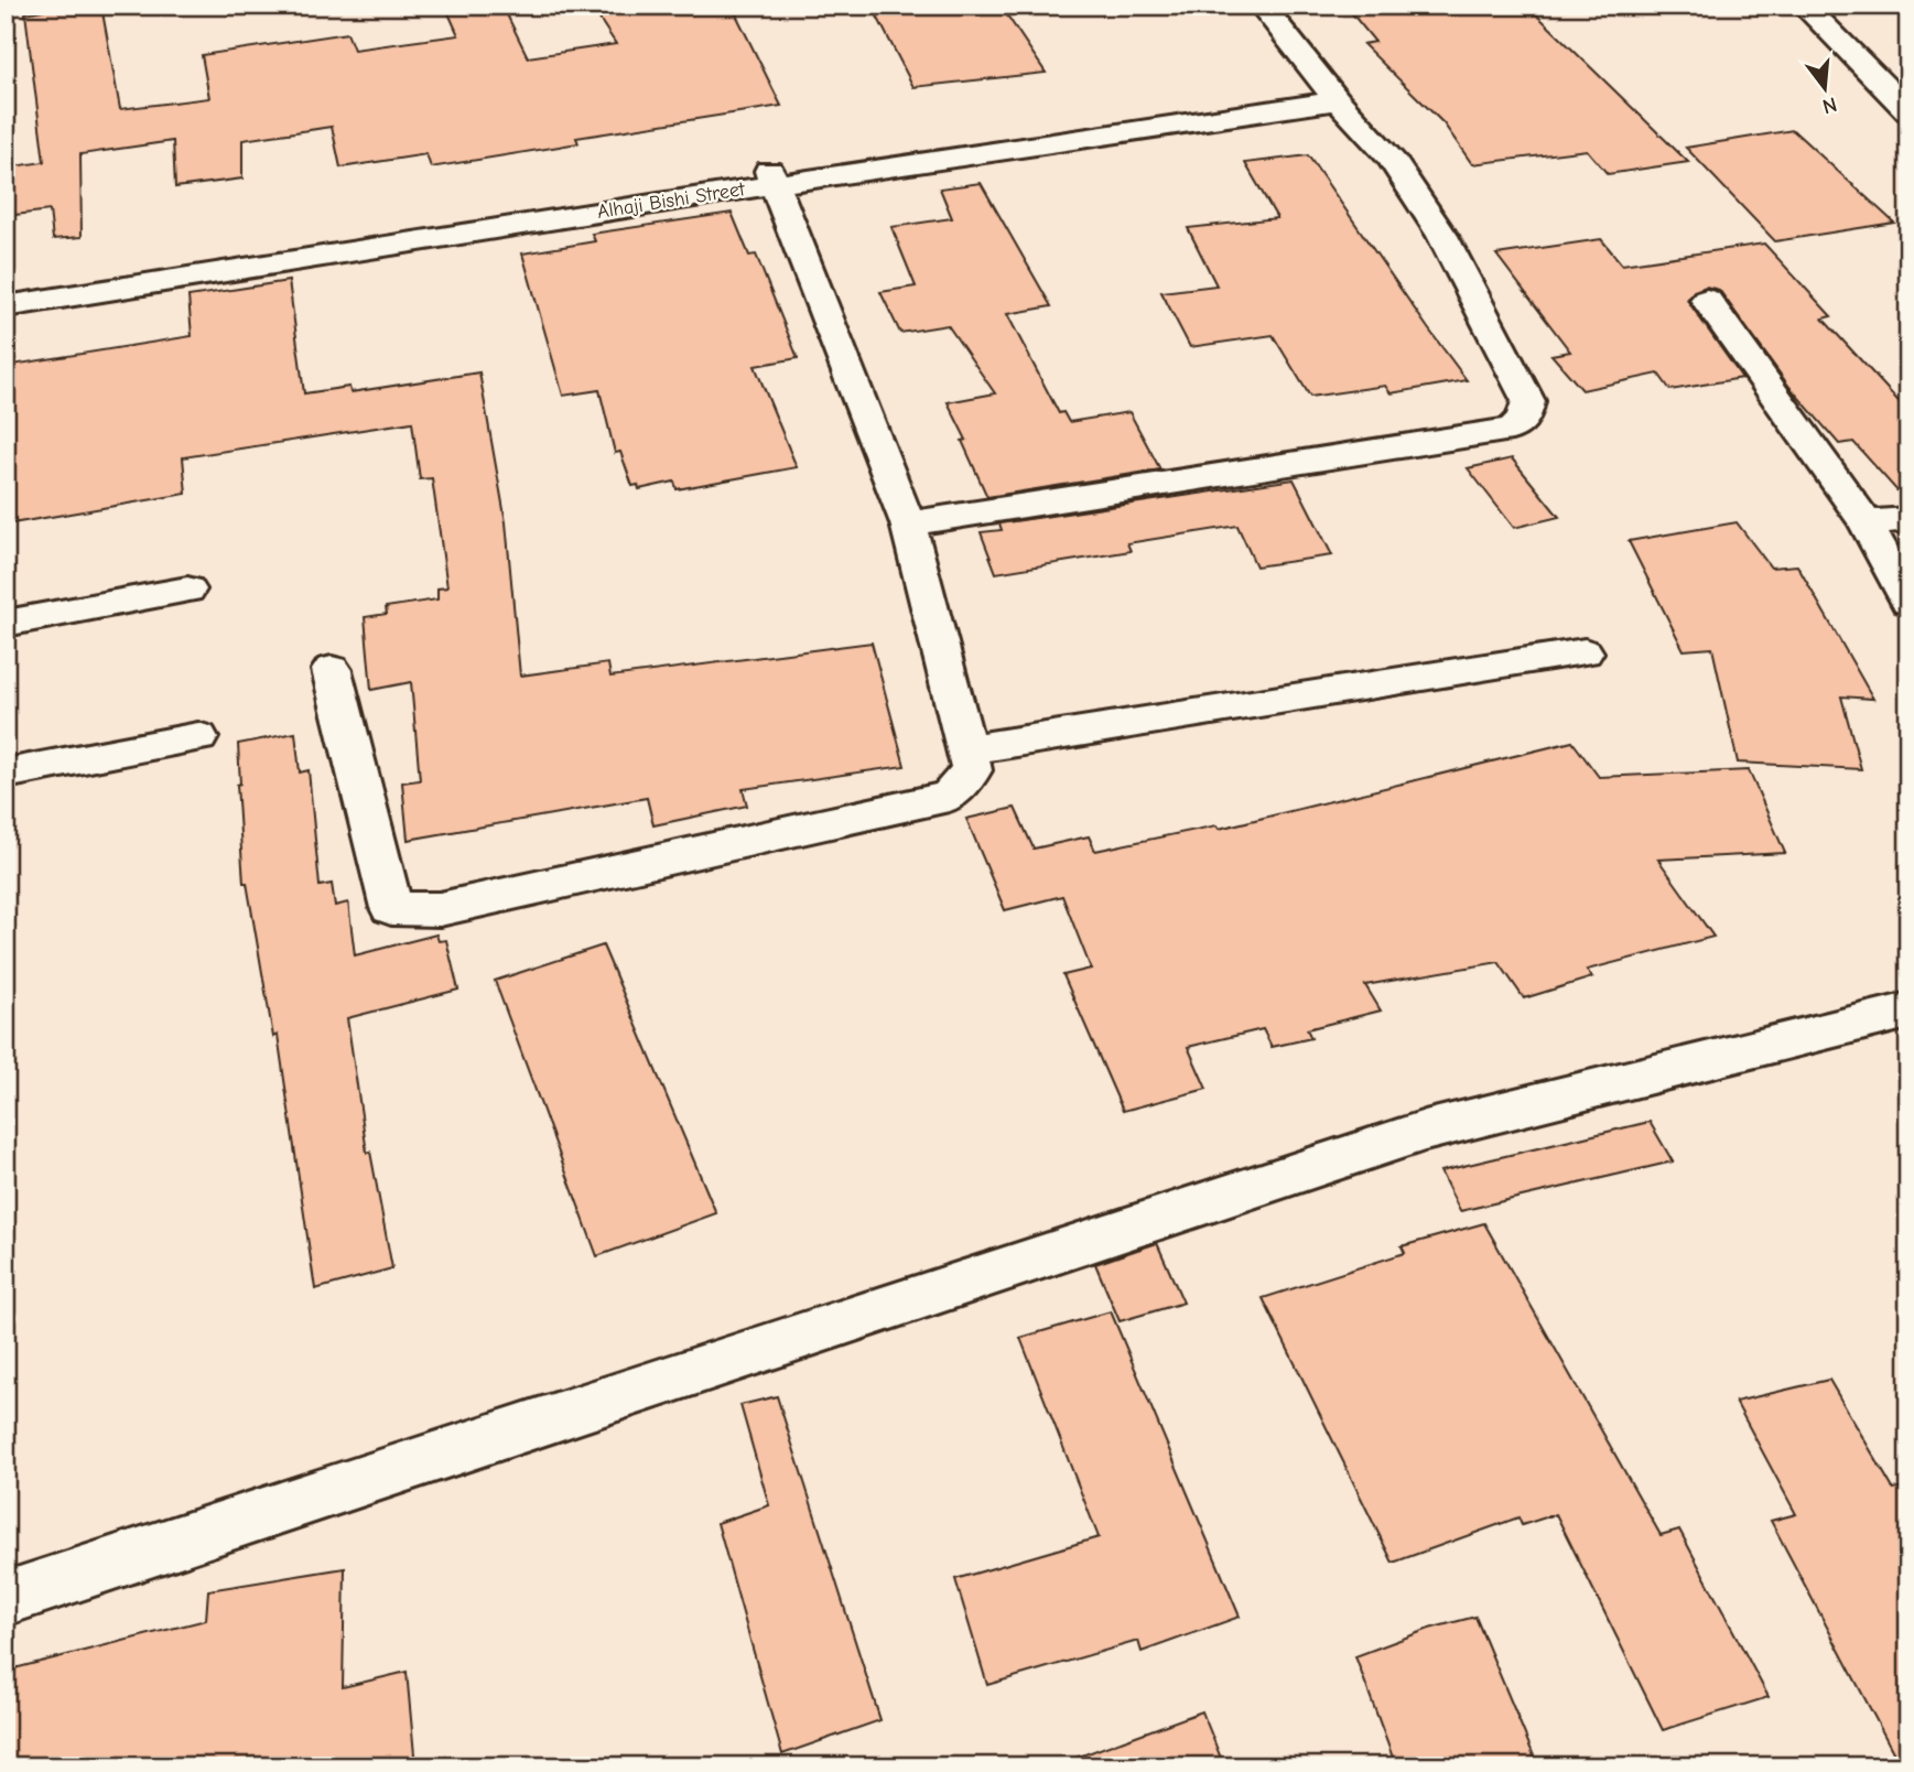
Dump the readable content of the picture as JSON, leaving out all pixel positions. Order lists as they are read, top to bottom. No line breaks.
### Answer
{"streets":{"street":["Alhaji Bishi Street"]},"north":"bottom"}
